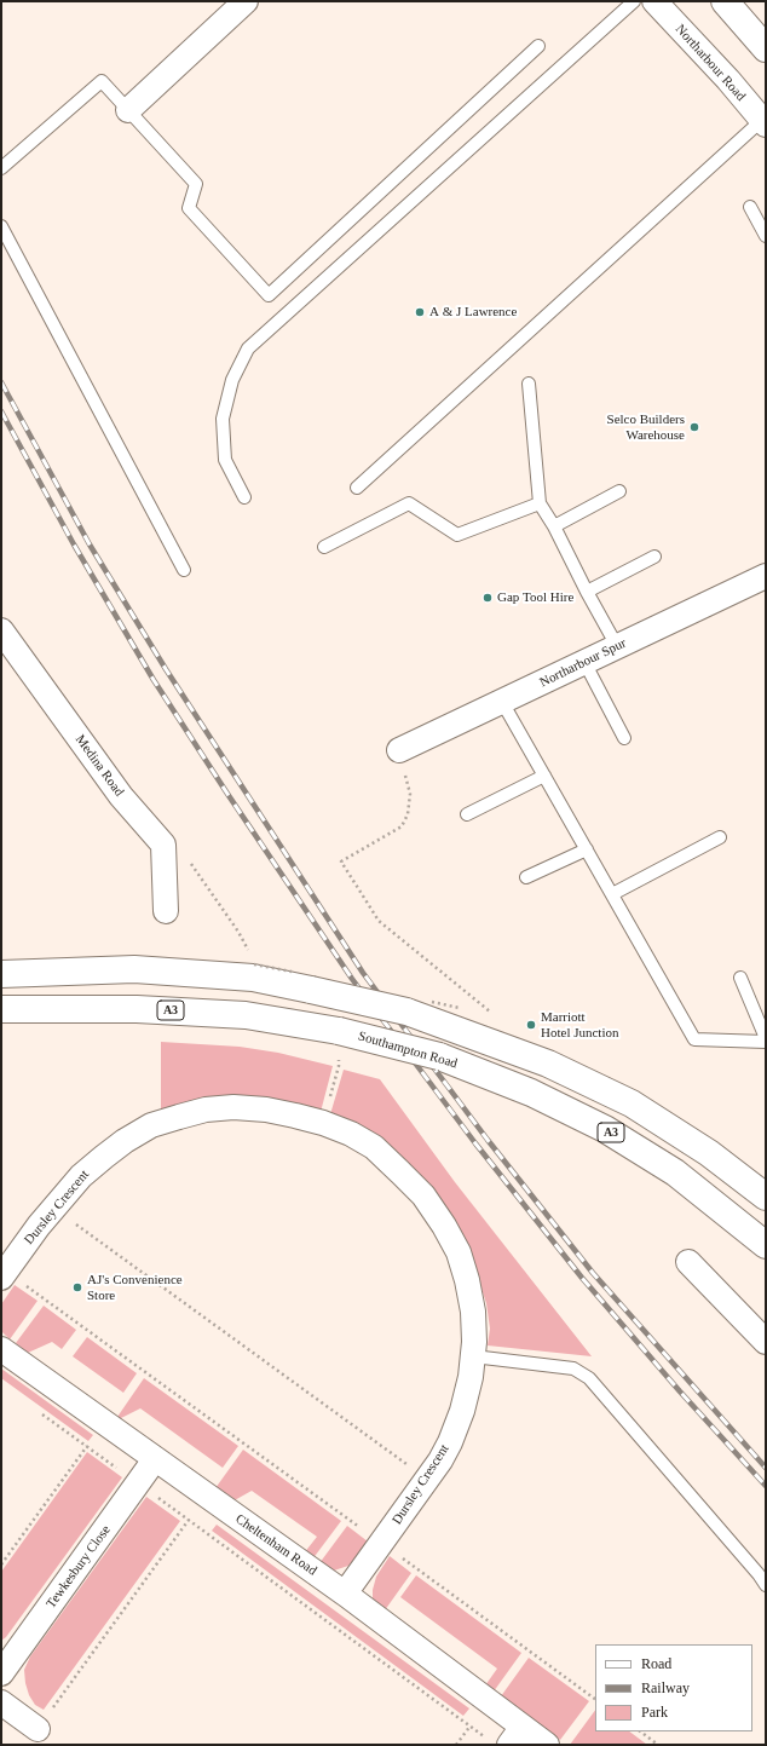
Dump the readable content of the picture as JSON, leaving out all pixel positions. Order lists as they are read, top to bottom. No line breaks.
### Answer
{"streets":{"main road":["A3","Southampton Road"],"street":["Northarbour Road","Northarbour Spur","Medina Road","Dursley Crescent","Cheltenham Road","Tewkesbury Close"]},"crossings":[["Dursley Crescent","Cheltenham Road"],["Cheltenham Road","Tewkesbury Close"]],"places":["A & J Lawrence","Selco Builders Warehouse","Gap Tool Hire","Marriott Hotel Junction","AJ's Convenience Store"],"legend":["Road","Railway","Park"]}
